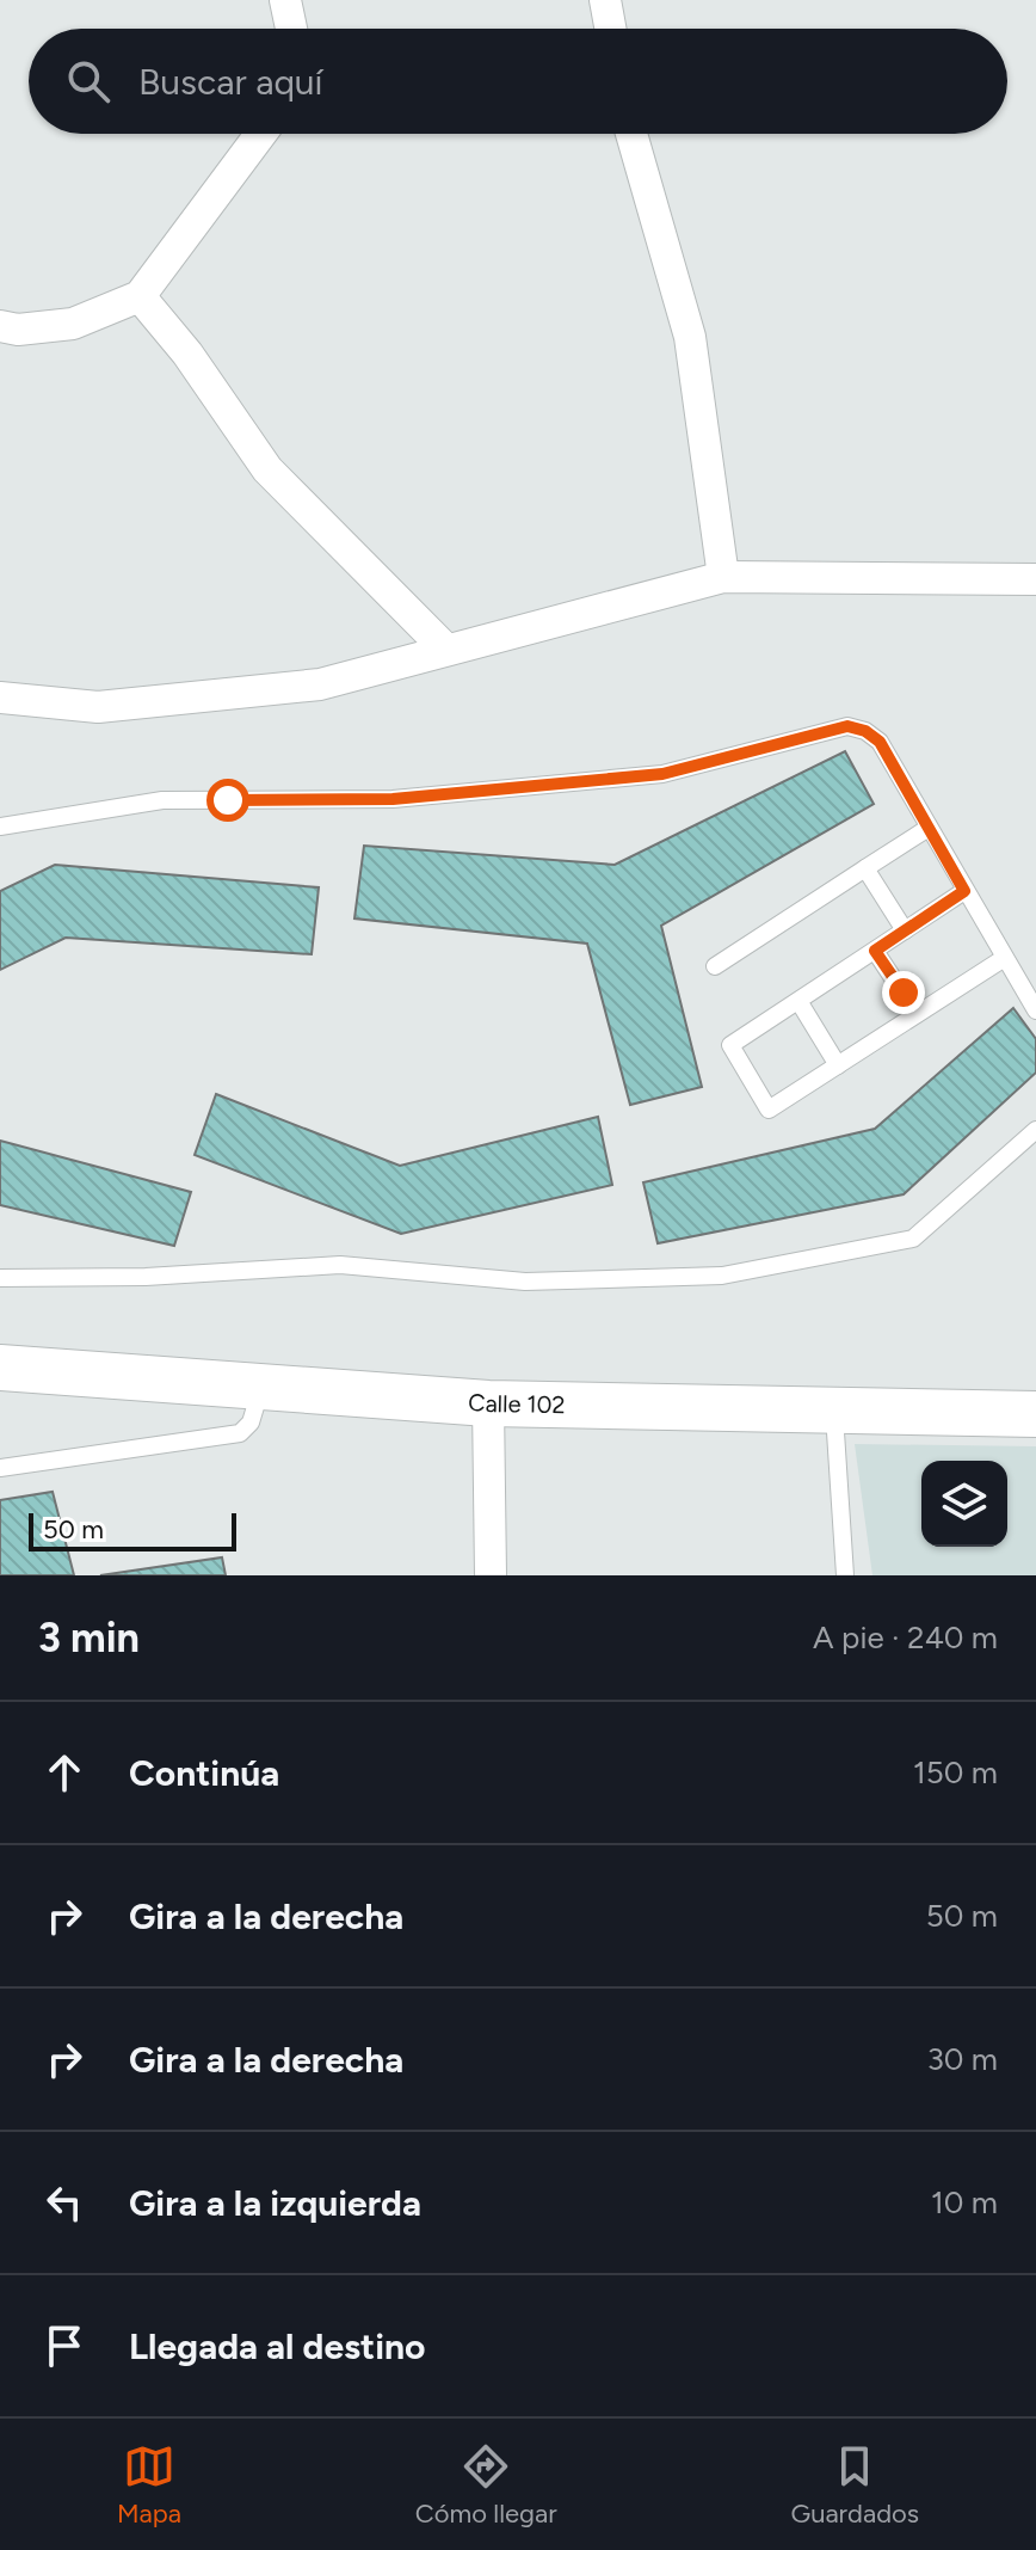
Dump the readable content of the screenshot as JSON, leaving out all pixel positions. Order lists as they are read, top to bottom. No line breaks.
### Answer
{"streets":{"main road":["Calle 102"]},"scale_bar":"50 m","page":{"search":"Buscar aquí","scale":"50 m","heading":["3 min","A pie · 240 m"],"list":[["Continúa","150 m"],["Gira a la derecha","50 m"],["Gira a la derecha","30 m"],["Gira a la izquierda","10 m"],"Llegada al destino"],"nav":["Mapa","Cómo llegar","Guardados"]}}
